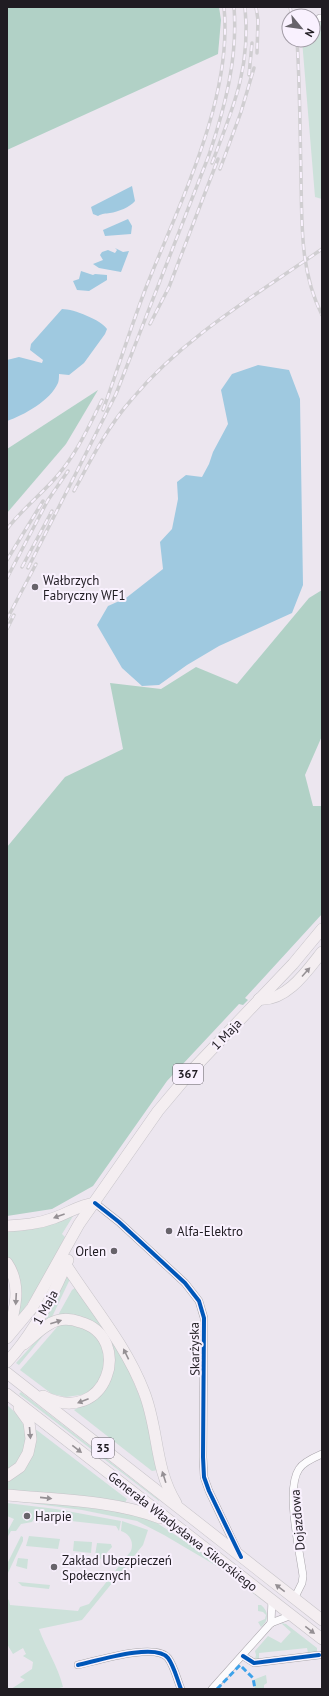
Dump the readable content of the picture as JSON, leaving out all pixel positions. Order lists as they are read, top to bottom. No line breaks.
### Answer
{"streets":{"main road":["1 Maja","367","35","Generała Władysława Sikorskiego"],"street":["Skarżyska","Dojazdowa"]},"crossings":[["1 Maja","Skarżyska"],["Skarżyska","Generała Władysława Sikorskiego"],["Dojazdowa","Generała Władysława Sikorskiego"]],"places":["Wałbrzych Fabryczny WF1","Alfa-Elektro","Orlen","Harpie","Zakład Ubezpieczeń Społecznych"],"north":"bottom right"}
